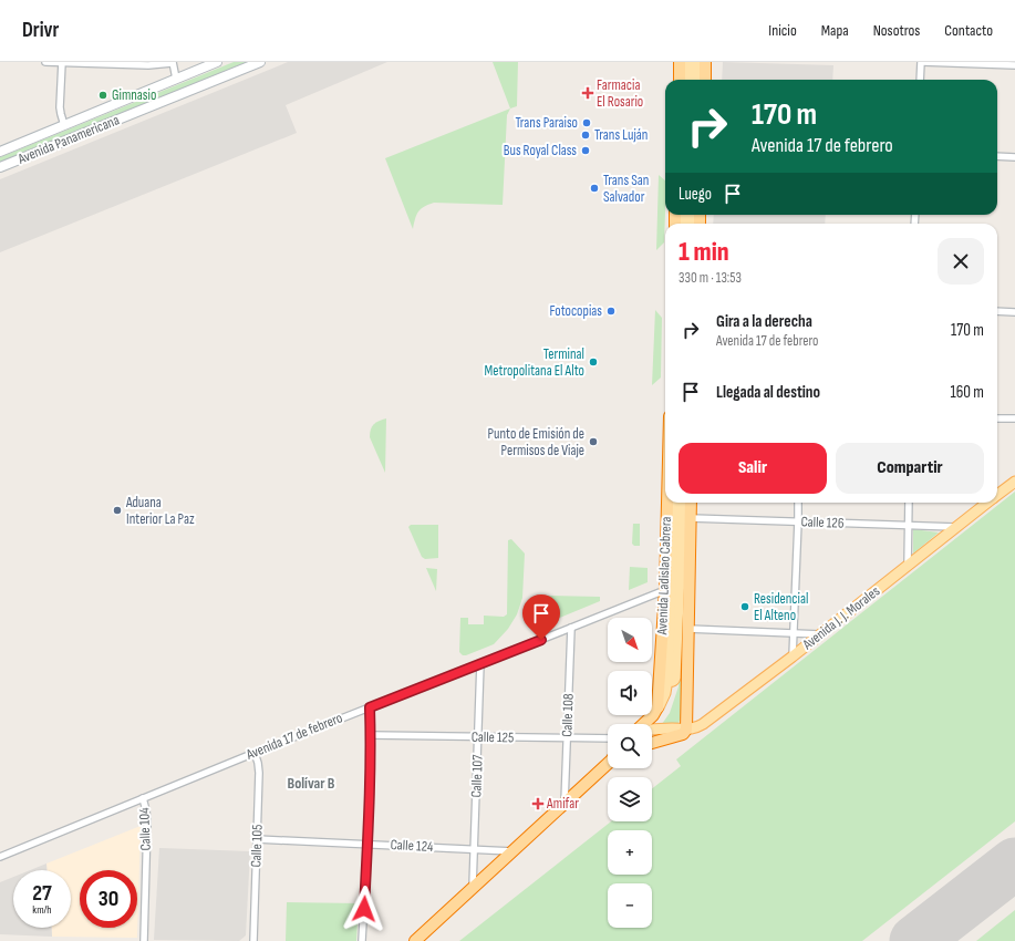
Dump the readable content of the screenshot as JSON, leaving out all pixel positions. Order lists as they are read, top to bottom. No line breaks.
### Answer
{"streets":{"highway":["Avenida Ladislao Cabrera"],"main road":["Avenida Panamericana","Avenida J. J. Morales"],"street":["Calle 126","Calle 108","Avenida 17 de febrero","Calle 125","Calle 107","Calle 104","Calle 105","Calle 124"]},"crossings":[["Calle 126","Avenida Ladislao Cabrera"],["Calle 126","Avenida J. J. Morales"],["Avenida Ladislao Cabrera","Avenida J. J. Morales"],["Avenida Ladislao Cabrera","Avenida 17 de febrero"],["Calle 108","Avenida 17 de febrero"],["Calle 108","Calle 125"],["Avenida 17 de febrero","Calle 107"],["Avenida 17 de febrero","Calle 104"],["Avenida 17 de febrero","Calle 105"],["Calle 125","Calle 107"],["Calle 107","Calle 124"],["Calle 105","Calle 124"]],"districts":["Bolívar B"],"places":{"health":["Farmacia El Rosario","Amifar"],"other":["Gimnasio","Trans Paraiso","Trans Luján","Bus Royal Class","Trans San Salvador","Fotocopias","Terminal Metropolitana El Alto","Punto de Emisión de Permisos de Viaje","Aduana Interior La Paz","Residencial El Alteno"]},"north":"bottom right","page":{"header":"Drivr","nav":["Inicio","Mapa","Nosotros","Contacto"],"turn":["170 m","Avenida 17 de febrero"],"then":"Luego","heading":["1 min","330 m · 13:53"],"list":[{"name":"Gira a la derecha","note":"Avenida 17 de febrero","value":"170 m"},{"name":"Llegada al destino","value":"160 m"}],"buttons":["Salir","Compartir"],"map_buttons":["+","−"],"speed":"27 km/h","limit":"30"}}
